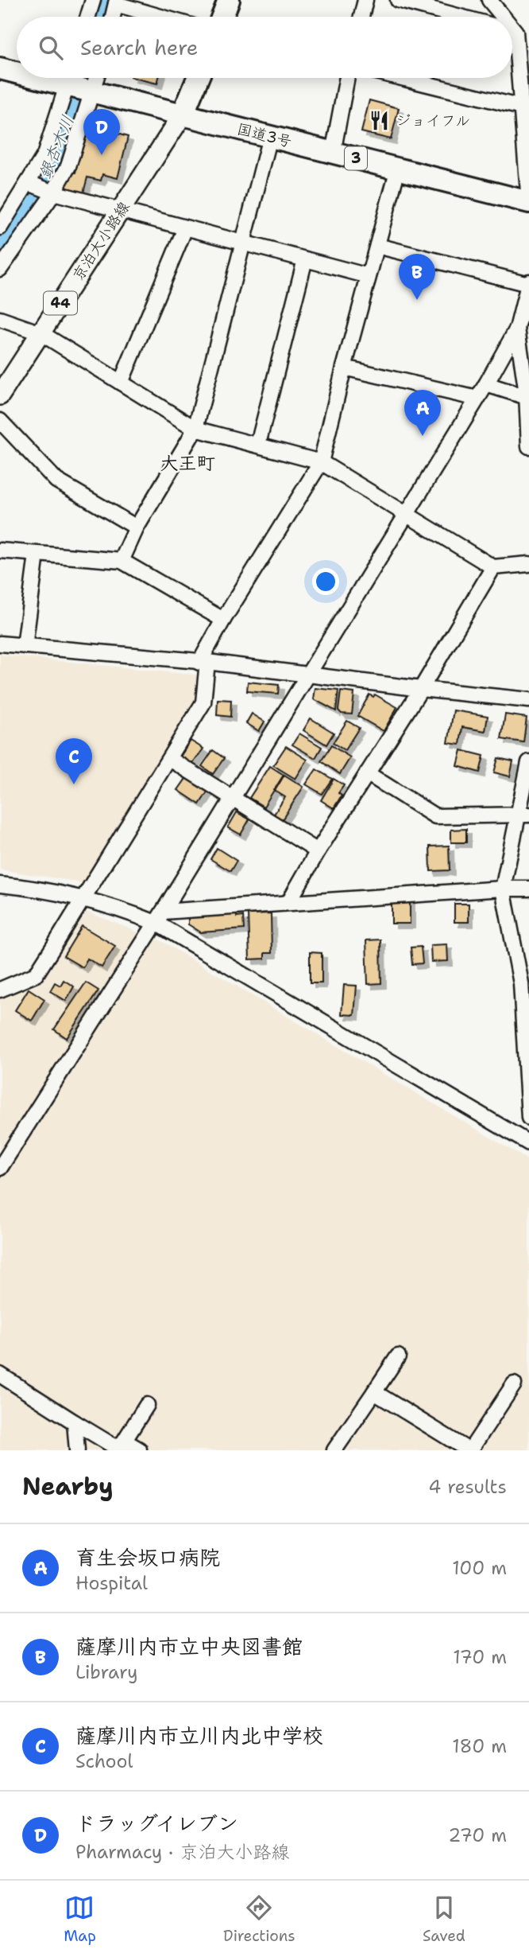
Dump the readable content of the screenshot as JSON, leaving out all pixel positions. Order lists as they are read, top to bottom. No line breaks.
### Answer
{"streets":{"highway":["国道3号","3"],"main road":["京泊大小路線","44"]},"crossings":[["国道3号","京泊大小路線"]],"districts":["大王町"],"water":["銀杏木川"],"places":{"restaurant":["ジョイフル"]},"page":{"search":"Search here","pins":["D","B","A","C"],"heading":["Nearby","4 results"],"list":[{"mark":"A","name":"育生会坂口病院","note":"Hospital","value":"100 m"},{"mark":"B","name":"薩摩川内市立中央図書館","note":"Library","value":"170 m"},{"mark":"C","name":"薩摩川内市立川内北中学校","note":"School","value":"180 m"},{"mark":"D","name":"ドラッグイレブン","note":"Pharmacy · 京泊大小路線","value":"270 m"}],"nav":["Map","Directions","Saved"]}}
